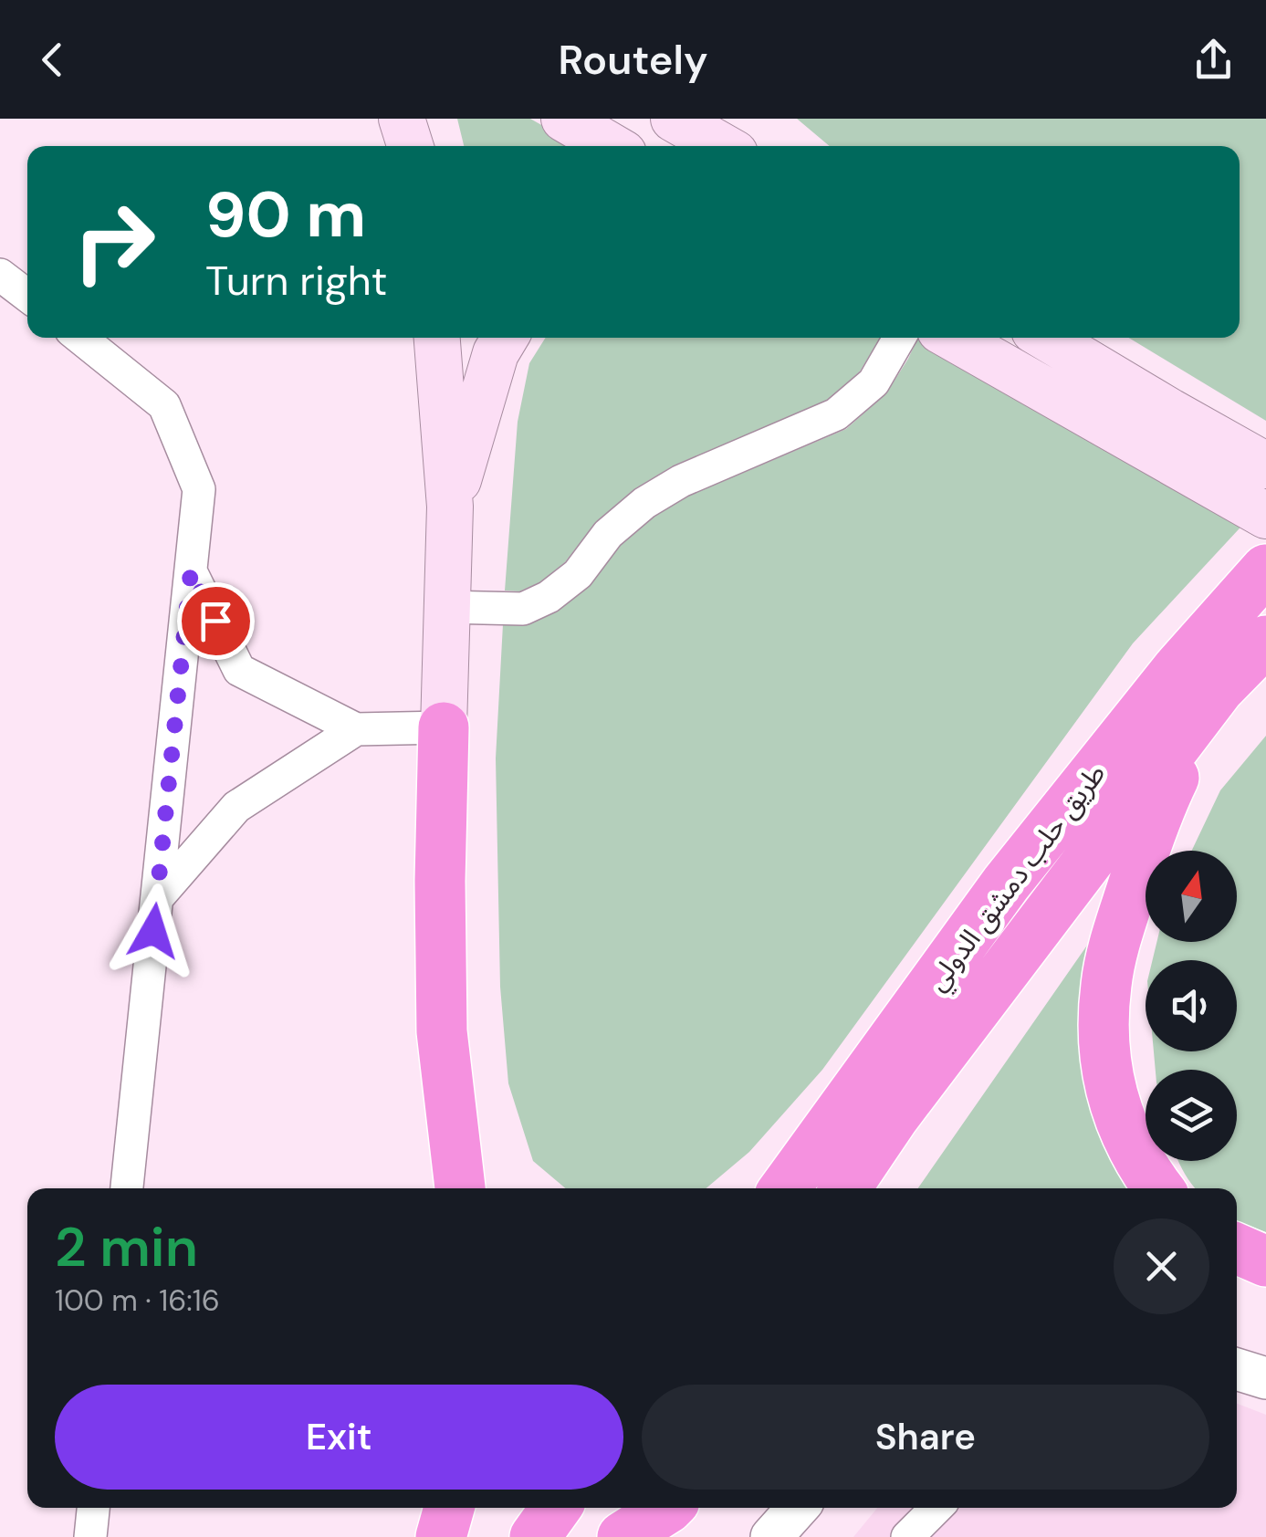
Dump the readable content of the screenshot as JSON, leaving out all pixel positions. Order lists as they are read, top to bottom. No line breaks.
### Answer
{"streets":{"highway":["طريق حلب دمشق الدولي"]},"north":"top","page":{"header":"Routely","turn":["90 m","Turn right"],"heading":["2 min","100 m · 16:16"],"buttons":["Exit","Share"]}}
